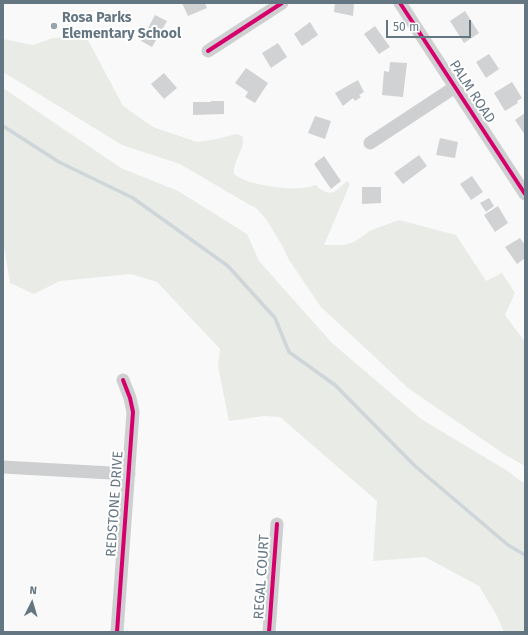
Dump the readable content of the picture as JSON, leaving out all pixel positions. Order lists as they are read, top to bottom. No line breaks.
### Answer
{"streets":{"street":["PALM ROAD","REDSTONE DRIVE","REGAL COURT"]},"places":["Rosa Parks Elementary School"],"scale_bar":"50 m","north":"top"}
